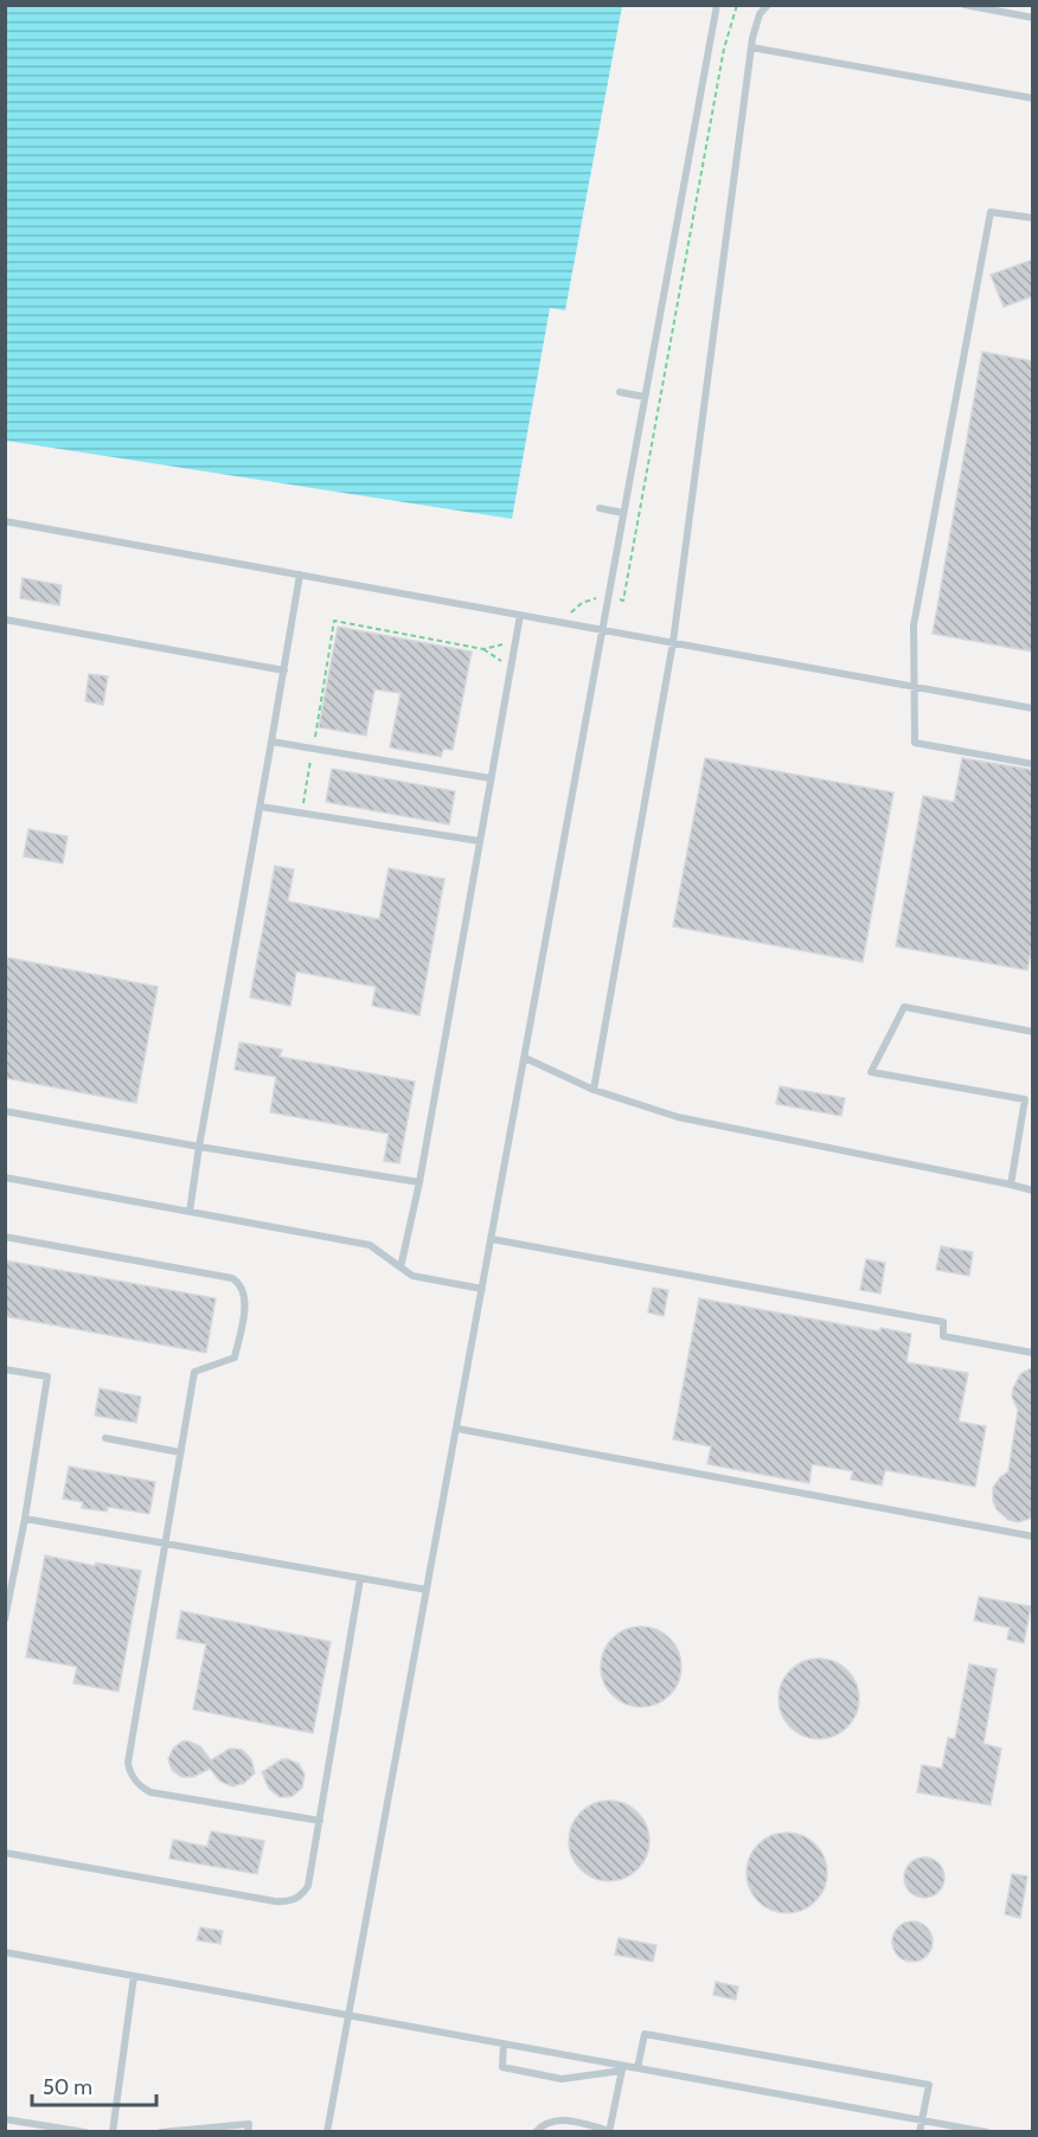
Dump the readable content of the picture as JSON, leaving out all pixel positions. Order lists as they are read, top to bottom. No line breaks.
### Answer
{"scale_bar":"50 m"}
